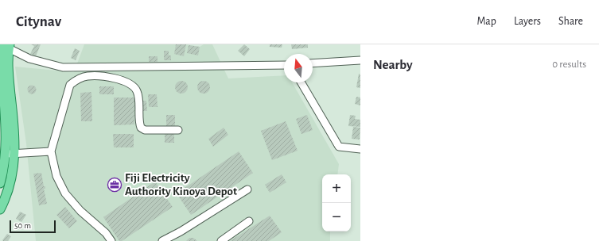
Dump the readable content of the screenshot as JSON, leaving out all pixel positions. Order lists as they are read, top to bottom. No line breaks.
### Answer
{"places":{"office":["Fiji Electricity Authority Kinoya Depot"]},"scale_bar":"50 m","north":"top","page":{"header":"Citynav","nav":["Map","Layers","Share"],"heading":["Nearby","0 results"],"map_buttons":["+","−"],"scale":"50 m"}}
